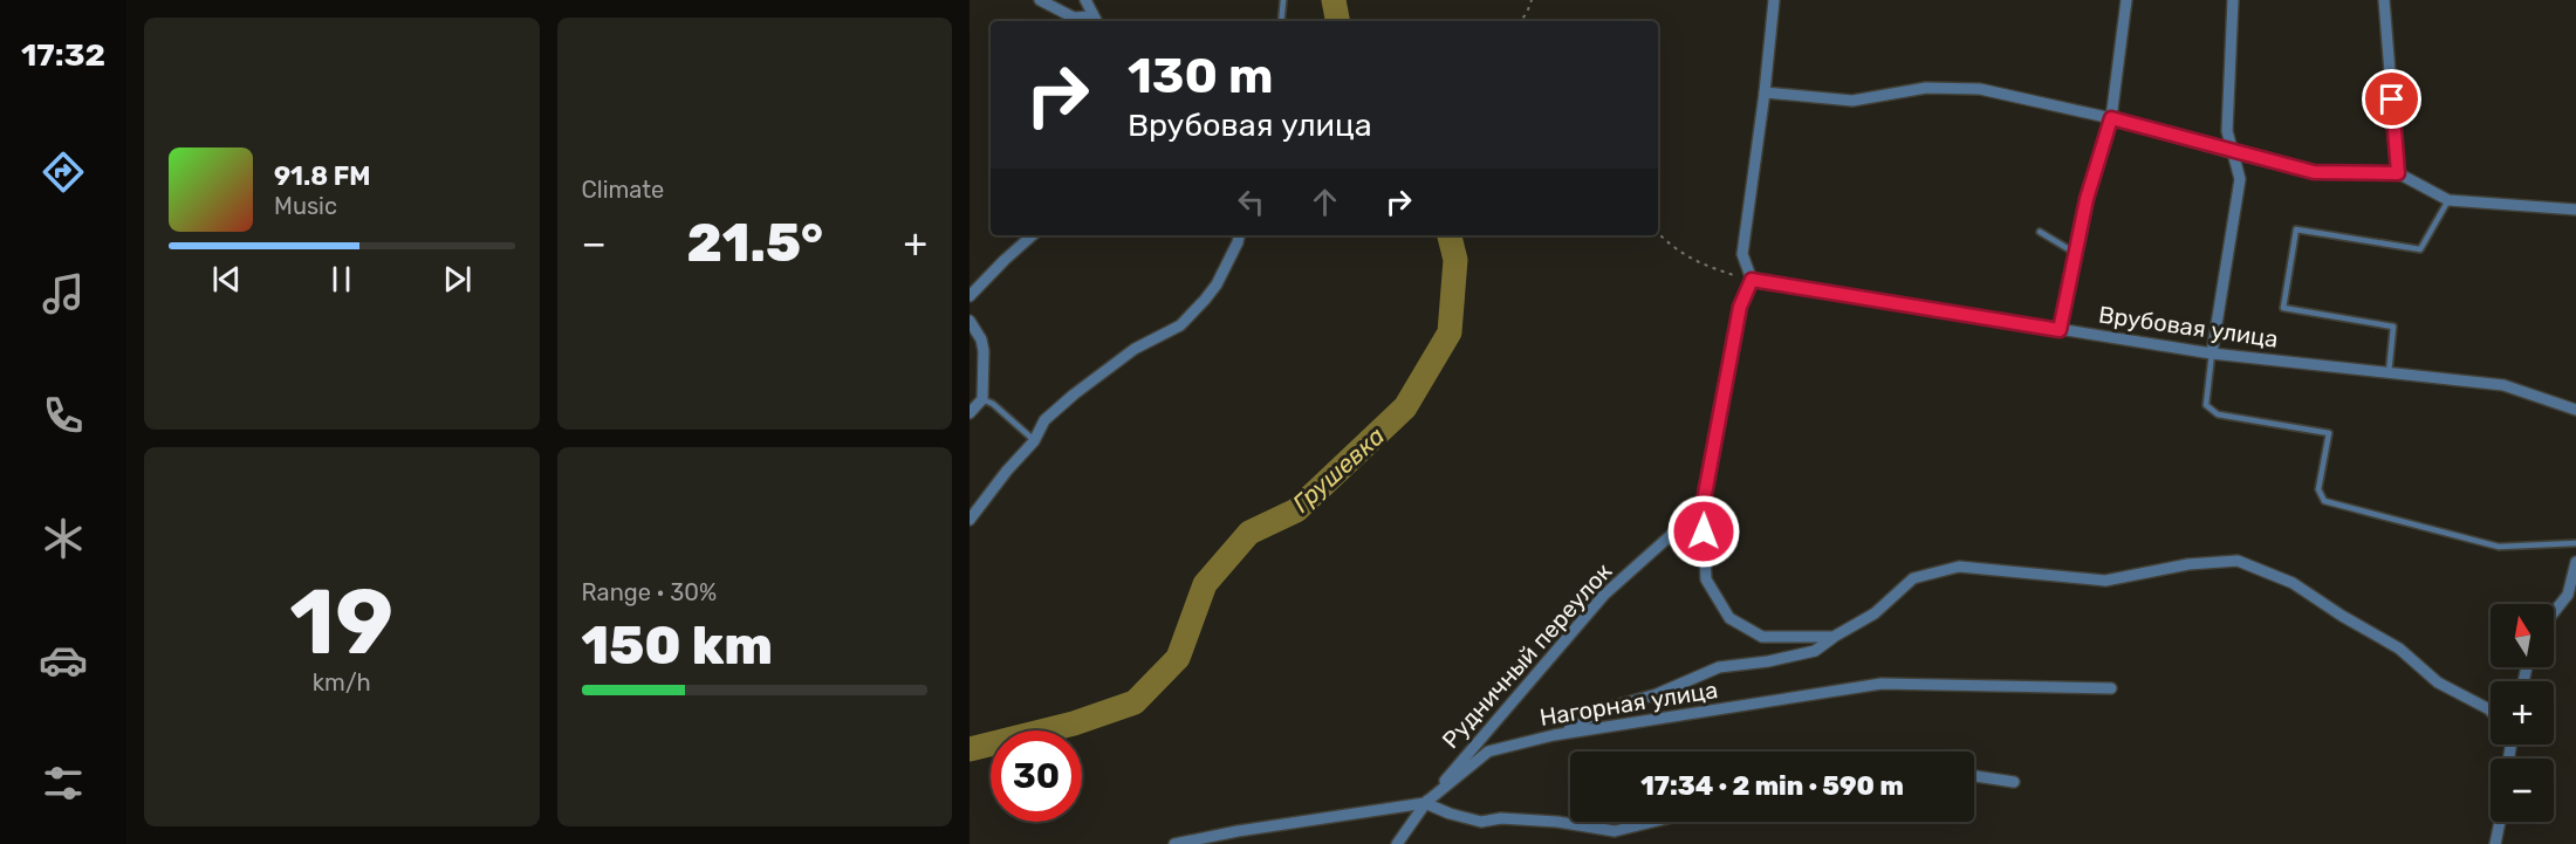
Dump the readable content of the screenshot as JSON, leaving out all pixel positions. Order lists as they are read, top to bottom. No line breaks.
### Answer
{"streets":{"street":["Врубовая улица","Рудничный переулок","Нагорная улица"]},"crossings":[["Рудничный переулок","Нагорная улица"]],"water":["Грушевка"],"north":"top","page":{"tabs":"17:32","tile":["Climate",["19","km/h"],["Range · 30%","150 km"]],"turn":["130 m","Врубовая улица"],"song":["91.8 FM","Music"],"heat":["−","21.5°","+"],"map_buttons":["+","−"],"limit":"30","trip":"17:34 · 2 min · 590 m"}}
